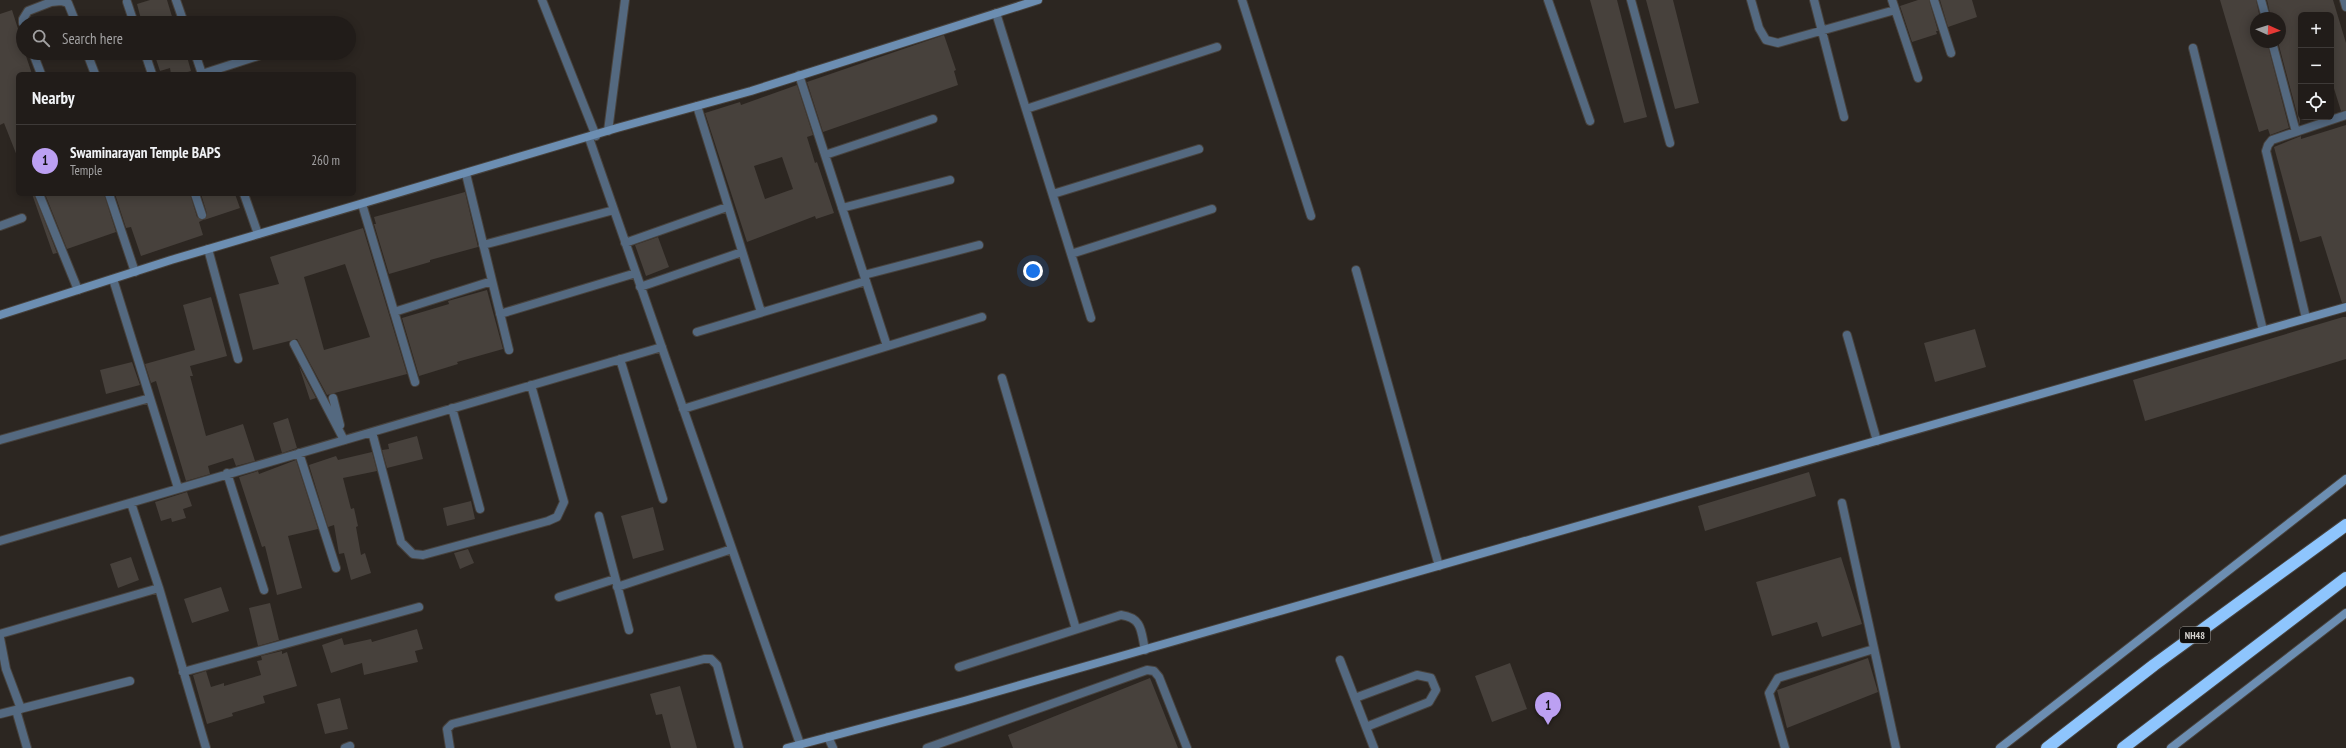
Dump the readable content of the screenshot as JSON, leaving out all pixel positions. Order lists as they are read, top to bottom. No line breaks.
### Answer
{"streets":{"highway":["NH48"]},"north":"right","page":{"map_buttons":["+","−"],"search":"Search here","heading":"Nearby","list":[{"mark":"1","name":"Swaminarayan Temple BAPS","note":"Temple","value":"260 m"}],"pins":"1"}}
